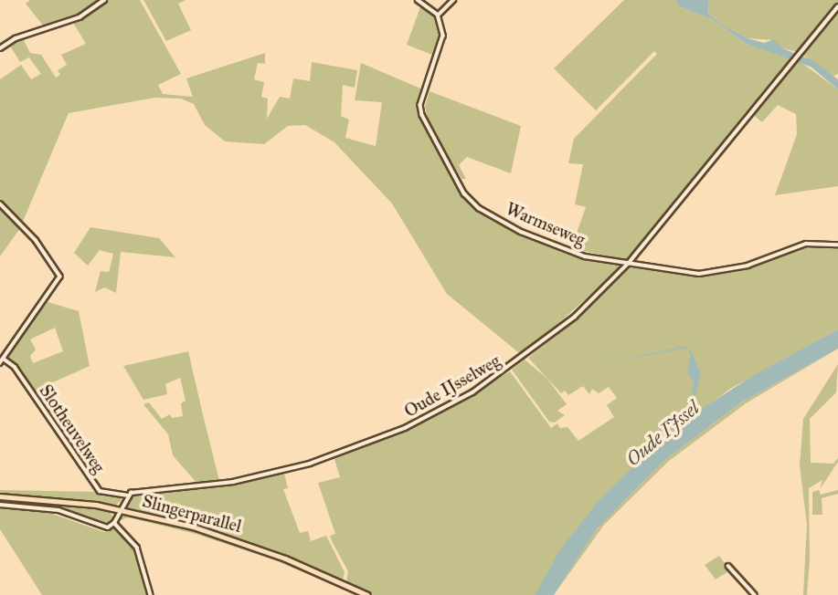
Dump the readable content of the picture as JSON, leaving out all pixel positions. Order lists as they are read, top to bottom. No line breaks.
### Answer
{"streets":{"main road":["Slingerparallel"],"street":["Warmseweg","Oude IJsselweg","Slotheuvelweg"]},"crossings":[["Warmseweg","Oude IJsselweg"],["Oude IJsselweg","Slotheuvelweg"]],"water":["Oude IJssel"]}
